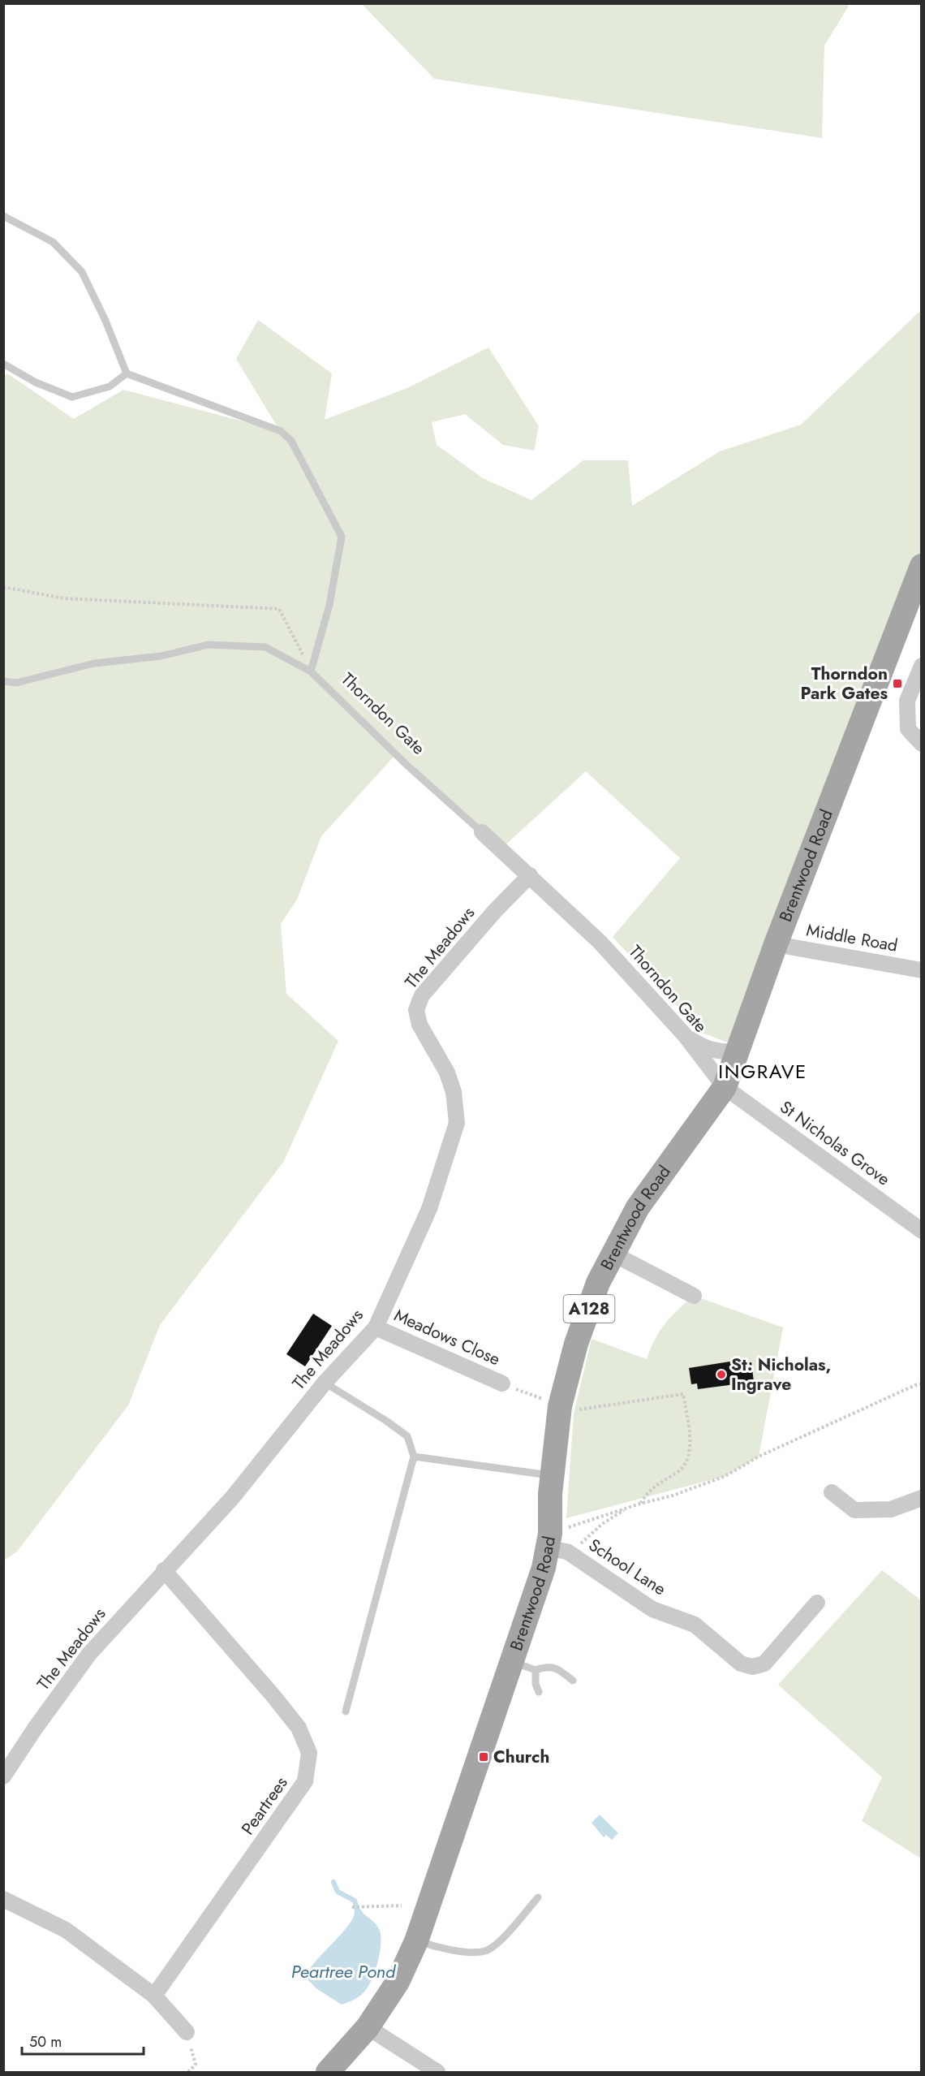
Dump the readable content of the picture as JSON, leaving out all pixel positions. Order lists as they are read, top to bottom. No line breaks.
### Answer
{"streets":{"main road":["Brentwood Road","A128"],"street":["Thorndon Gate","Middle Road","The Meadows","St Nicholas Grove","Meadows Close","School Lane","Peartrees"]},"crossings":[["Thorndon Gate","Brentwood Road"],["Thorndon Gate","The Meadows"],["Thorndon Gate","St Nicholas Grove"],["Brentwood Road","Middle Road"],["Brentwood Road","St Nicholas Grove"],["Brentwood Road","School Lane"],["The Meadows","Meadows Close"],["The Meadows","Peartrees"]],"districts":["INGRAVE"],"water":["Peartree Pond"],"places":{"transit":["Thorndon Park Gates","Church"],"other":["St. Nicholas, Ingrave"]},"scale_bar":"50 m"}
